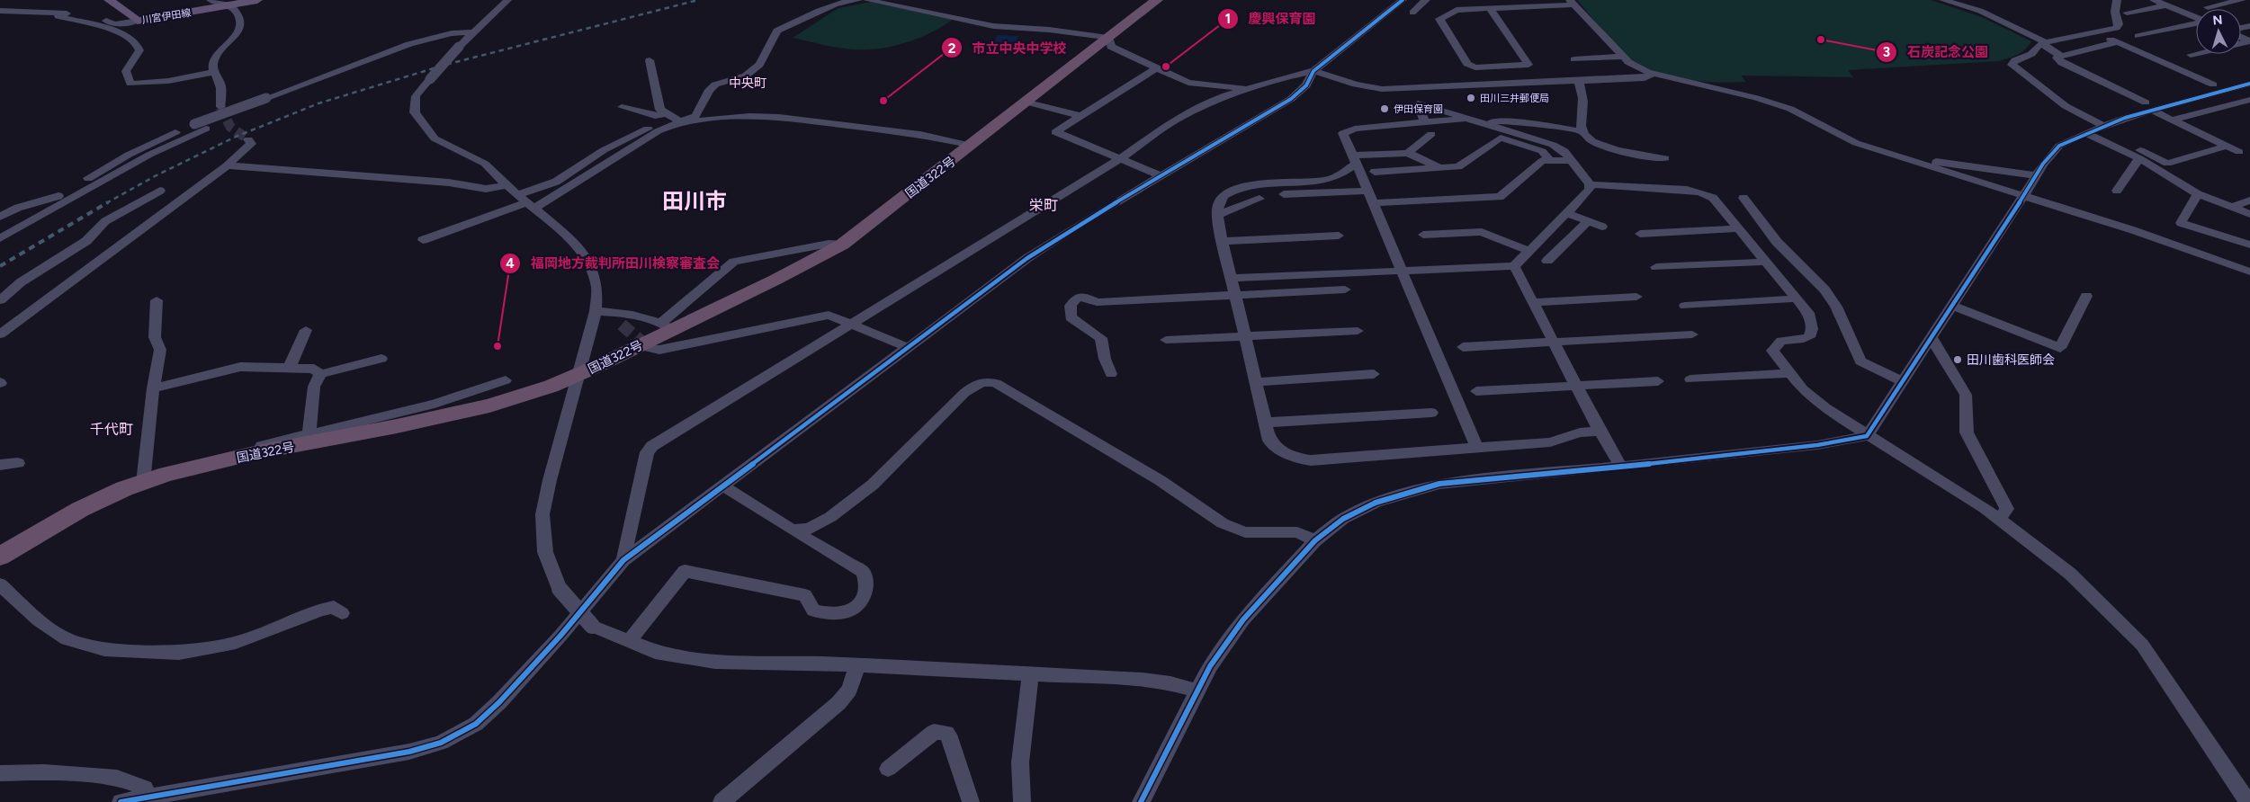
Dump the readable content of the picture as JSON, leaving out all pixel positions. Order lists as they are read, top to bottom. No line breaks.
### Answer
{"streets":{"highway":["国道322号"],"main road":["川宮伊田線"]},"districts":["中央町","田川市","栄町","千代町"],"places":["石炭記念公園","慶興保育園","田川三井郵便局","市立中央中学校","伊田保育園","福岡地方裁判所田川検察審査会","田川歯科医師会"],"north":"top"}
